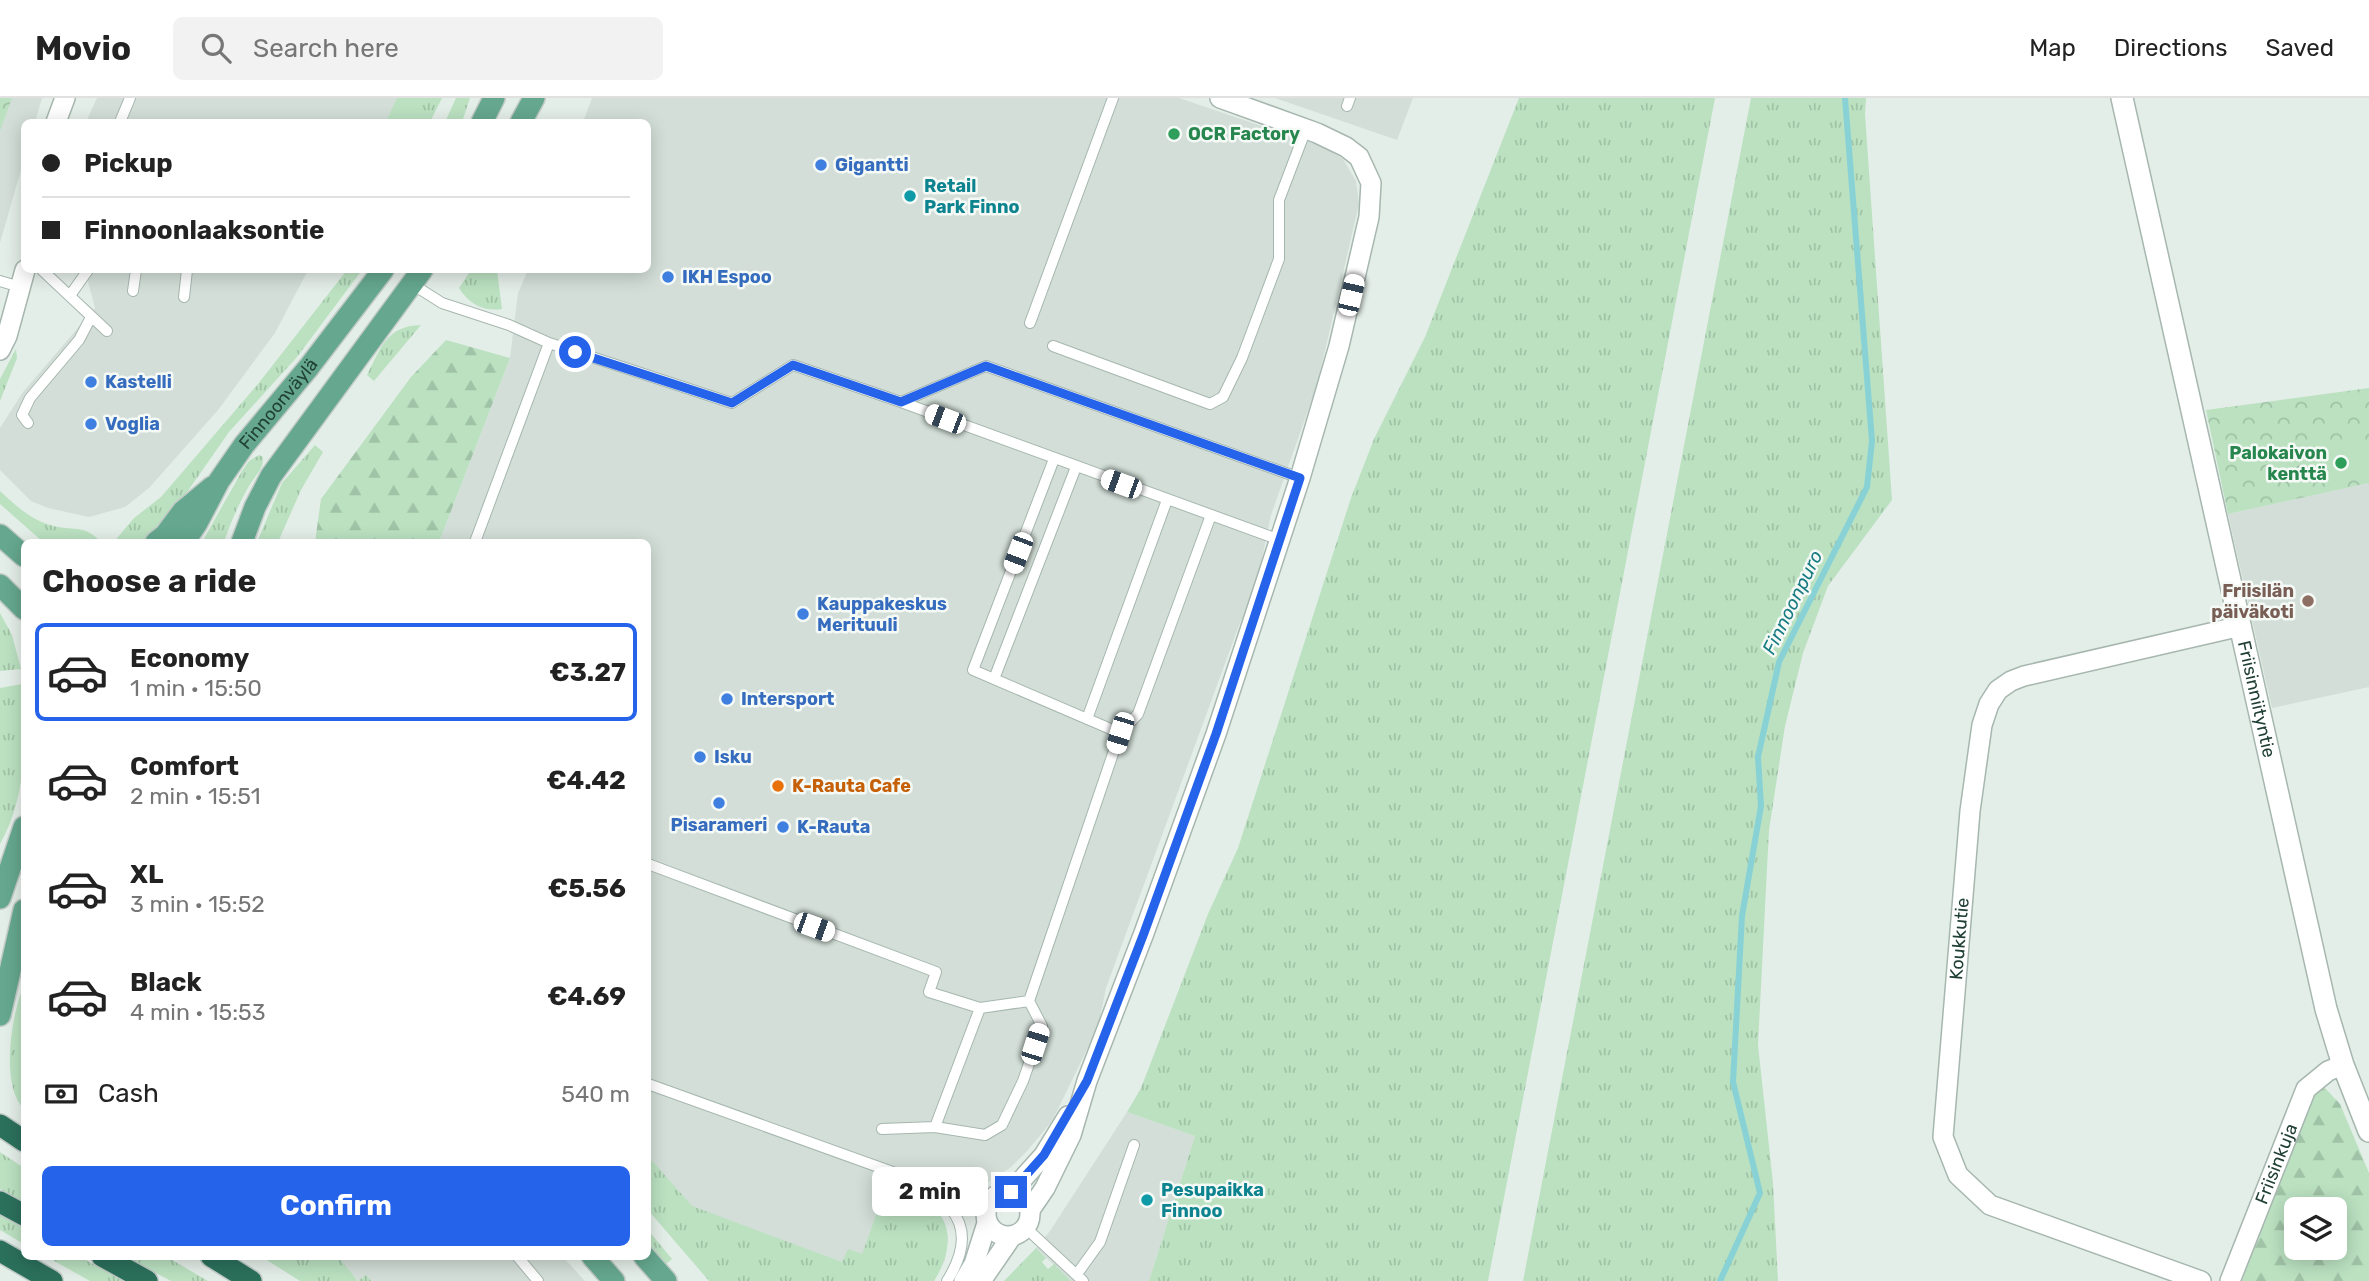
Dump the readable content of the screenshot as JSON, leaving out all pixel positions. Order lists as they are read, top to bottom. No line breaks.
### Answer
{"streets":{"main road":["Finnoonväylä"],"street":["Friisinniityntie","Koukkutie","Friisinkuja"]},"crossings":[["Friisinniityntie","Koukkutie"],["Friisinniityntie","Friisinkuja"]],"water":["Finnoonpuro"],"places":["OCR Factory","Gigantti","Retail Park Finno","IKH Espoo","Kastelli","Voglia","Palokaivon kenttä","Friisilän päiväkoti","Kauppakeskus Merituuli","Intersport","Isku","K-Rauta Cafe","Pisarameri","K-Rauta","Pesupaikka Finnoo"],"page":{"header":"Movio","search":"Search here","nav":["Map","Directions","Saved"],"banner":["Pickup","Finnoonlaaksontie"],"heading":"Choose a ride","list":[{"name":"Economy","note":"1 min · 15:50","value":"€3.27"},{"name":"Comfort","note":"2 min · 15:51","value":"€4.42"},{"name":"XL","note":"3 min · 15:52","value":"€5.56"},{"name":"Black","note":"4 min · 15:53","value":"€4.69"}],"pay":["Cash","540 m"],"buttons":"Confirm","bubble":"2 min"}}
